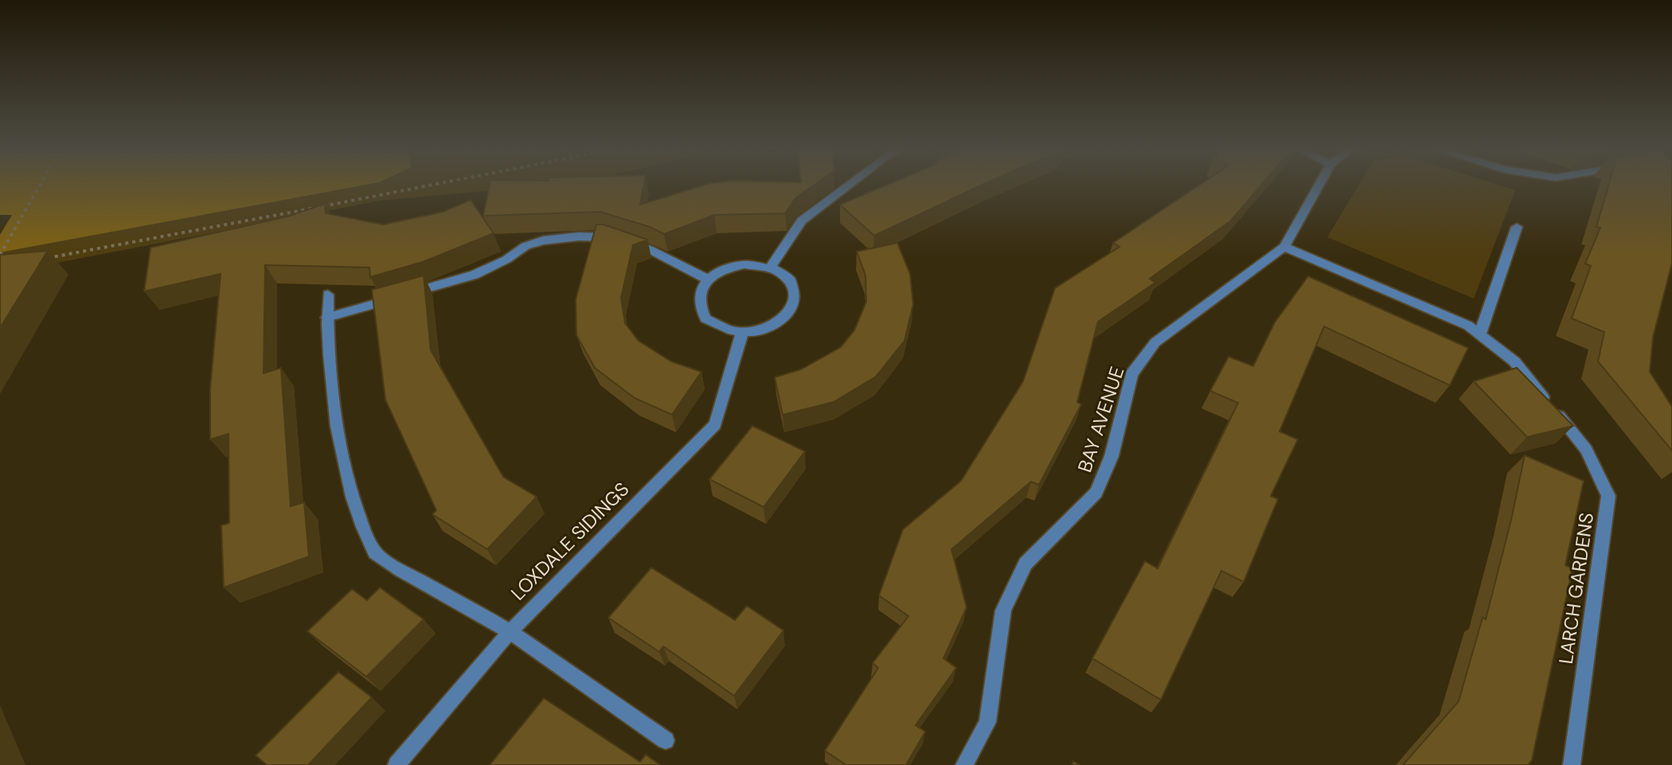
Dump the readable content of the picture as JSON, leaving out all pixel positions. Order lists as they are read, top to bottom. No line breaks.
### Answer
{"streets":{"street":["BAY AVENUE","LOXDALE SIDINGS","LARCH GARDENS"]},"crossings":[["BAY AVENUE","LARCH GARDENS"]]}
